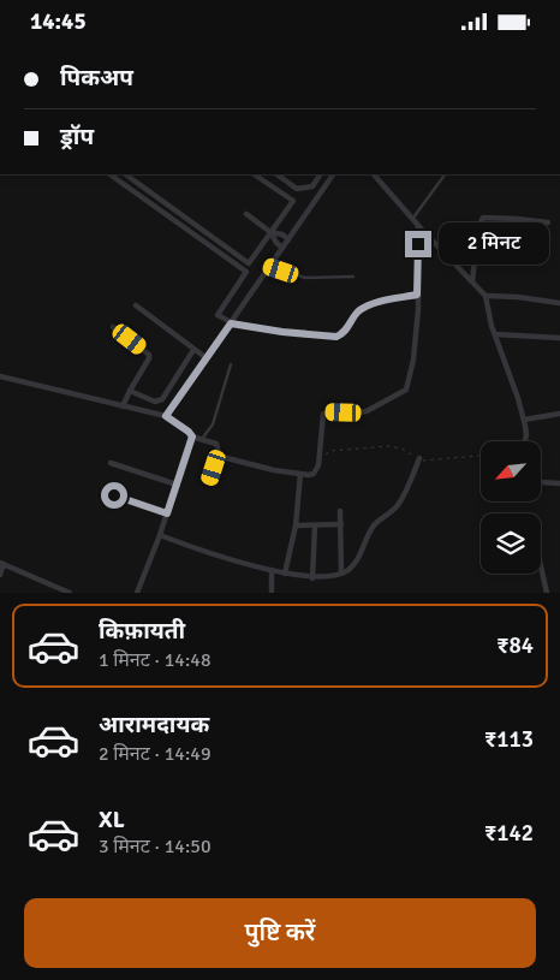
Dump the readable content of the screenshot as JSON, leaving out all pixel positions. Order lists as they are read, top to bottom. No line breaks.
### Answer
{"north":"bottom left","page":{"status":"14:45","banner":["पिकअप","ड्रॉप"],"bubble":"2 मिनट","list":[{"name":"किफ़ायती","note":"1 मिनट · 14:48","value":"₹84"},{"name":"आरामदायक","note":"2 मिनट · 14:49","value":"₹113"},{"name":"XL","note":"3 मिनट · 14:50","value":"₹142"}],"buttons":"पुष्टि करें"}}
